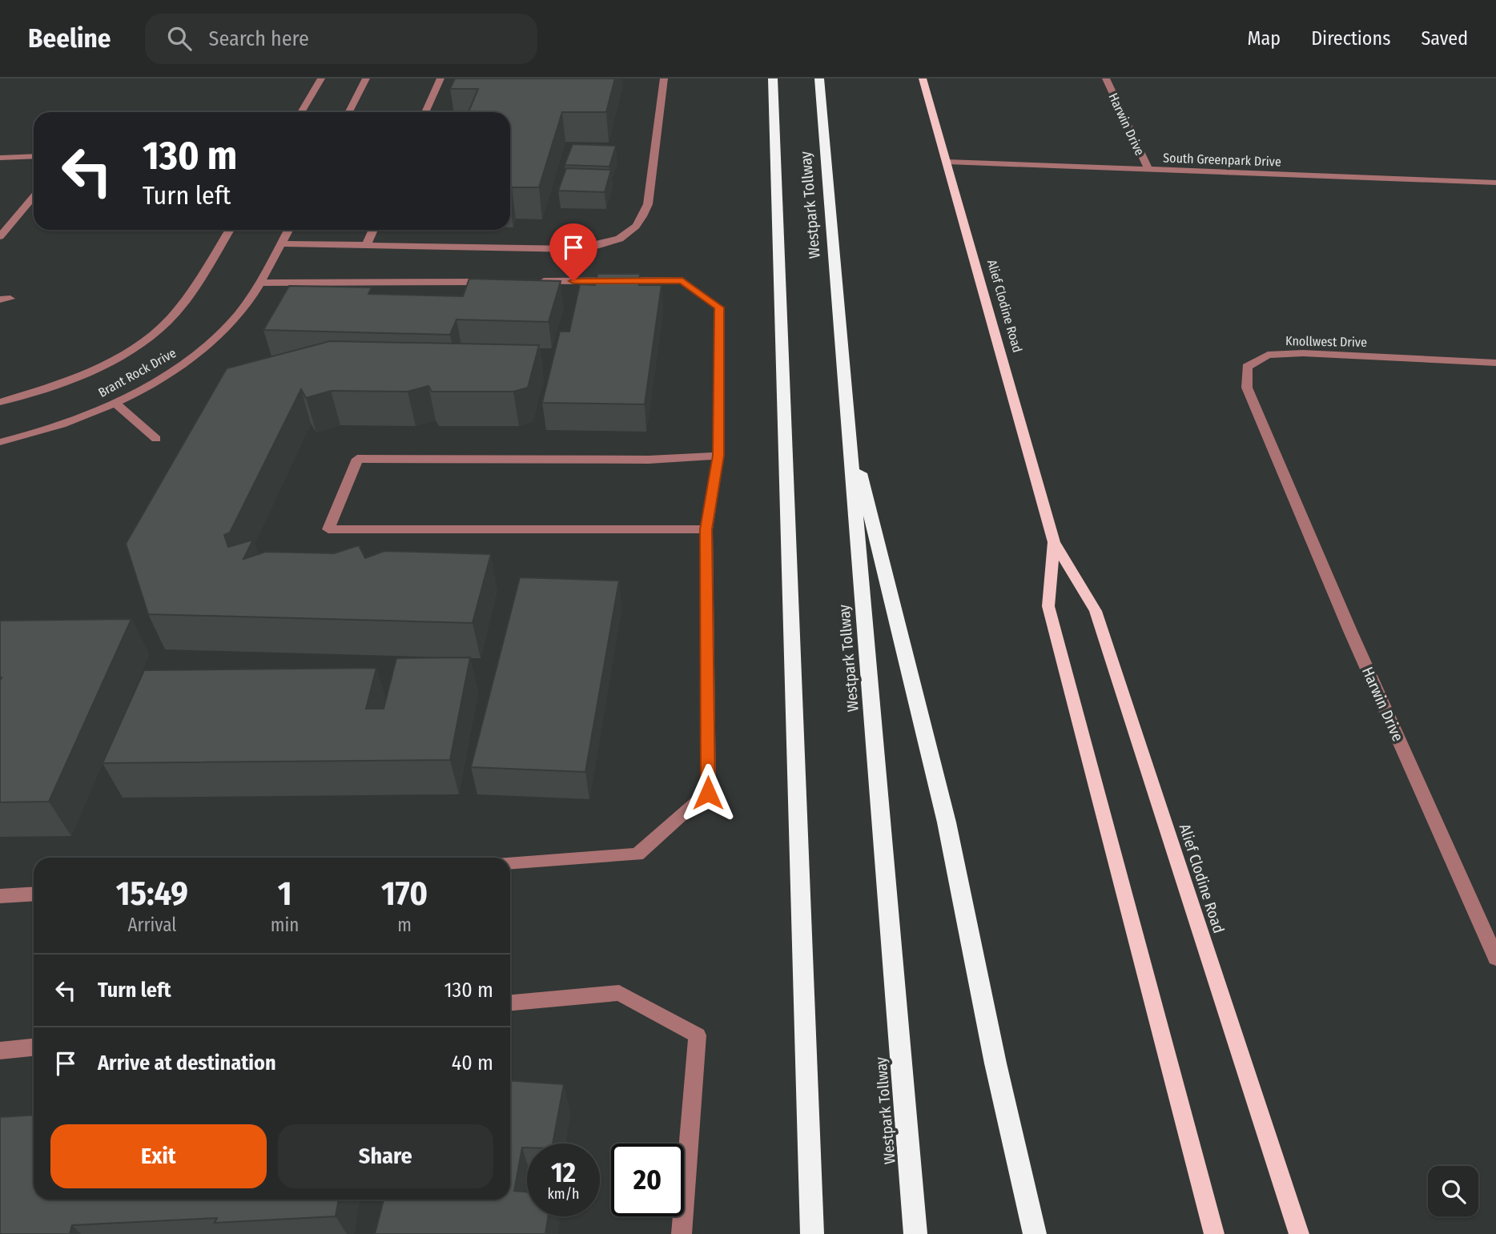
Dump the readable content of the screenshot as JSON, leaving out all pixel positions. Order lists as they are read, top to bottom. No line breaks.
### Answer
{"streets":{"highway":["Westpark Tollway"],"main road":["Alief Clodine Road"],"street":["Harwin Drive","South Greenpark Drive","Knollwest Drive","Brant Rock Drive"]},"crossings":[["Harwin Drive","South Greenpark Drive"],["Harwin Drive","Knollwest Drive"],["South Greenpark Drive","Alief Clodine Road"]],"page":{"header":"Beeline","search":"Search here","nav":["Map","Directions","Saved"],"turn":["130 m","Turn left"],"eta":["15:49","Arrival","1","min","170","m"],"list":[{"name":"Turn left","value":"130 m"},{"name":"Arrive at destination","value":"40 m"}],"buttons":["Exit","Share"],"speed":"12 km/h","limit":"20"}}
